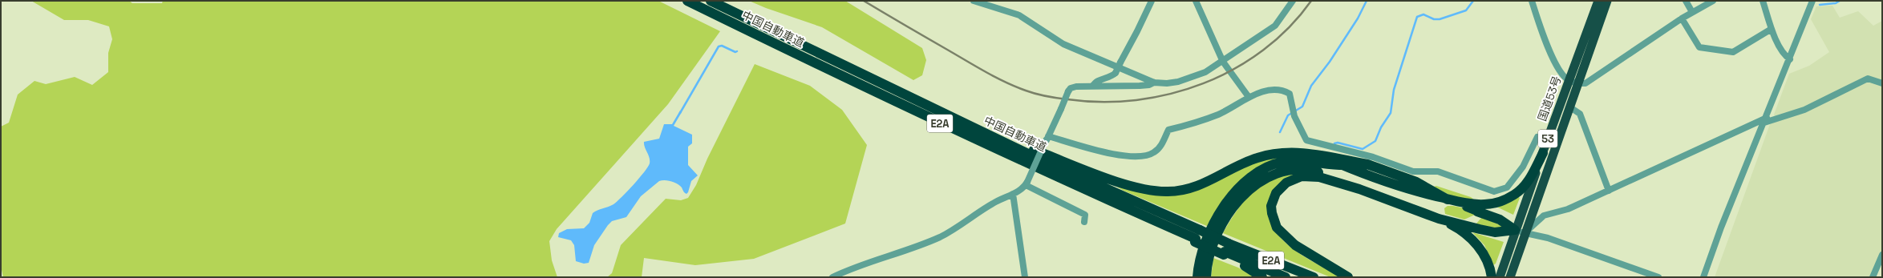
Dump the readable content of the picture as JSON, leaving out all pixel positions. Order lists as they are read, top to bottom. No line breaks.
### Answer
{"streets":{"highway":["中国自動車道","国道53号","E2A","53"]}}
